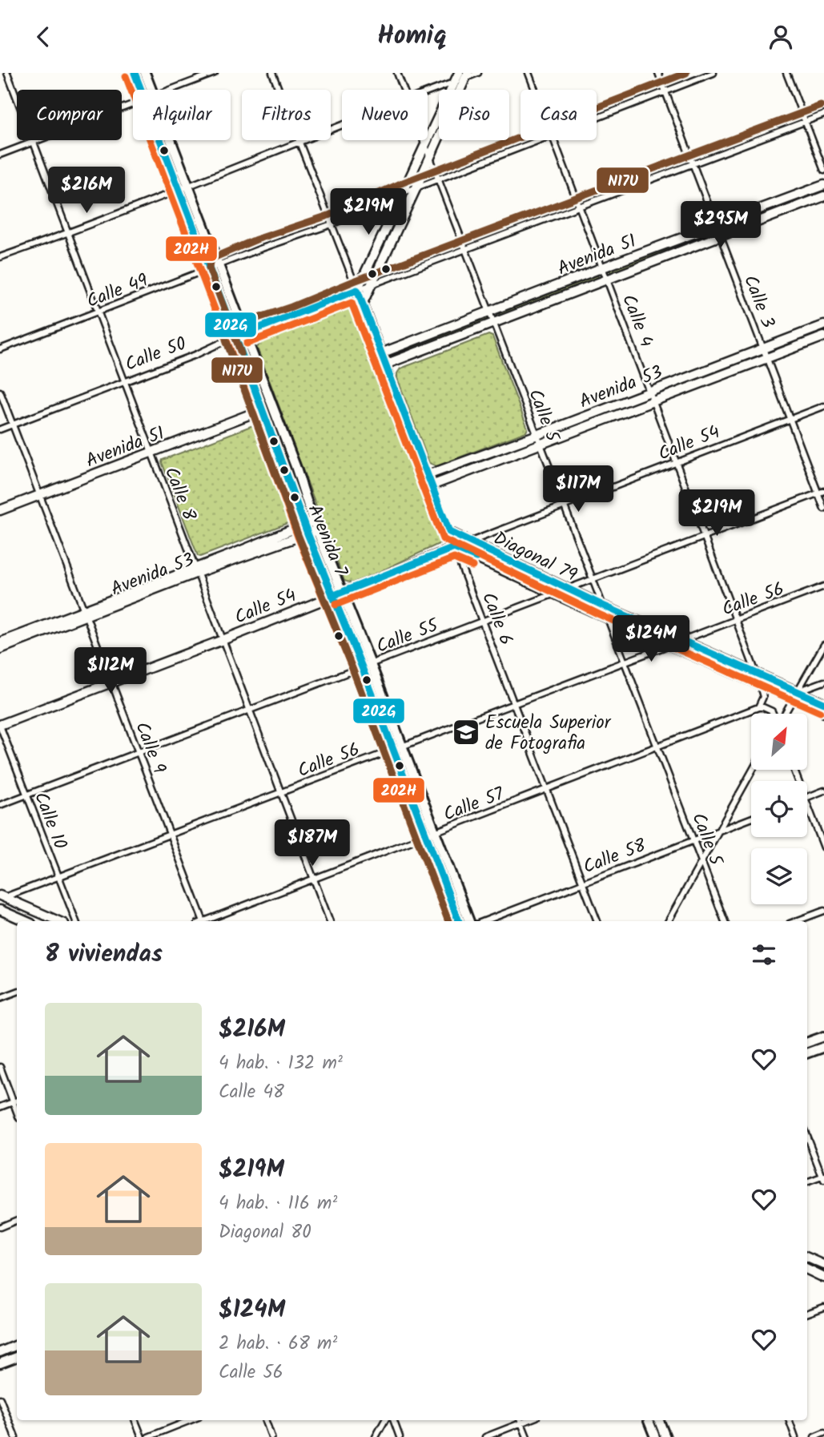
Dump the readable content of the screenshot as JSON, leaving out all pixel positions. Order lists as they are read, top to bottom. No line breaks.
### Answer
{"streets":{"main road":["Avenida 7"],"street":["Avenida 51","Calle 49","Calle 3","Calle 4","Calle 50","Avenida 53","Calle 5","Calle 54","Calle 8","Diagonal 79","Calle 56","Calle 6","Calle 55","Calle 9","Calle 57","Calle 10","Calle 58"]},"crossings":[["Avenida 51","Calle 3"],["Avenida 51","Calle 4"],["Avenida 51","Calle 5"],["Avenida 51","Calle 8"],["Avenida 51","Avenida 7"],["Avenida 51","Calle 6"],["Avenida 51","Calle 9"],["Calle 49","Calle 3"],["Calle 49","Calle 5"],["Calle 49","Calle 8"],["Calle 49","Avenida 7"],["Calle 49","Calle 6"],["Calle 3","Calle 50"],["Calle 3","Avenida 53"],["Calle 3","Calle 54"],["Calle 3","Calle 55"],["Calle 4","Calle 50"],["Calle 4","Avenida 53"],["Calle 4","Calle 54"],["Calle 4","Diagonal 79"],["Calle 4","Calle 56"],["Calle 4","Calle 55"],["Calle 50","Calle 5"],["Calle 50","Calle 8"],["Calle 50","Avenida 7"],["Calle 50","Calle 6"],["Calle 50","Calle 9"],["Avenida 53","Calle 5"],["Avenida 53","Calle 8"],["Avenida 53","Avenida 7"],["Avenida 53","Calle 6"],["Avenida 53","Calle 9"],["Calle 5","Calle 54"],["Calle 5","Diagonal 79"],["Calle 5","Calle 56"],["Calle 5","Calle 55"],["Calle 5","Calle 57"],["Calle 5","Calle 58"],["Calle 54","Calle 8"],["Calle 54","Avenida 7"],["Calle 54","Diagonal 79"],["Calle 54","Calle 6"],["Calle 54","Calle 9"],["Calle 54","Calle 10"],["Calle 8","Calle 56"],["Calle 8","Calle 55"],["Calle 8","Calle 57"],["Avenida 7","Calle 56"],["Avenida 7","Calle 55"],["Avenida 7","Calle 57"],["Diagonal 79","Calle 56"],["Diagonal 79","Calle 6"],["Diagonal 79","Calle 55"],["Calle 56","Calle 6"],["Calle 56","Calle 9"],["Calle 56","Calle 10"],["Calle 6","Calle 55"],["Calle 6","Calle 57"],["Calle 6","Calle 58"],["Calle 55","Calle 9"],["Calle 55","Calle 10"]],"places":{"school or university":["Escuela Superior de Fotografia"]},"lines":["transit line 202G","transit line N17U","transit line 202H"],"north":"top right","page":{"header":"Homiq","chip":["Comprar","Alquilar","Filtros","Nuevo","Piso","Casa"],"price":["$216M","$219M","$295M","$117M","$219M","$124M","$112M","$187M"],"heading":"8 viviendas","list":[{"name":"$216M","note":"4 hab. · 132 m² · Calle 48"},{"name":"$219M","note":"4 hab. · 116 m² · Diagonal 80"},{"name":"$124M","note":"2 hab. · 68 m² · Calle 56"}]}}
